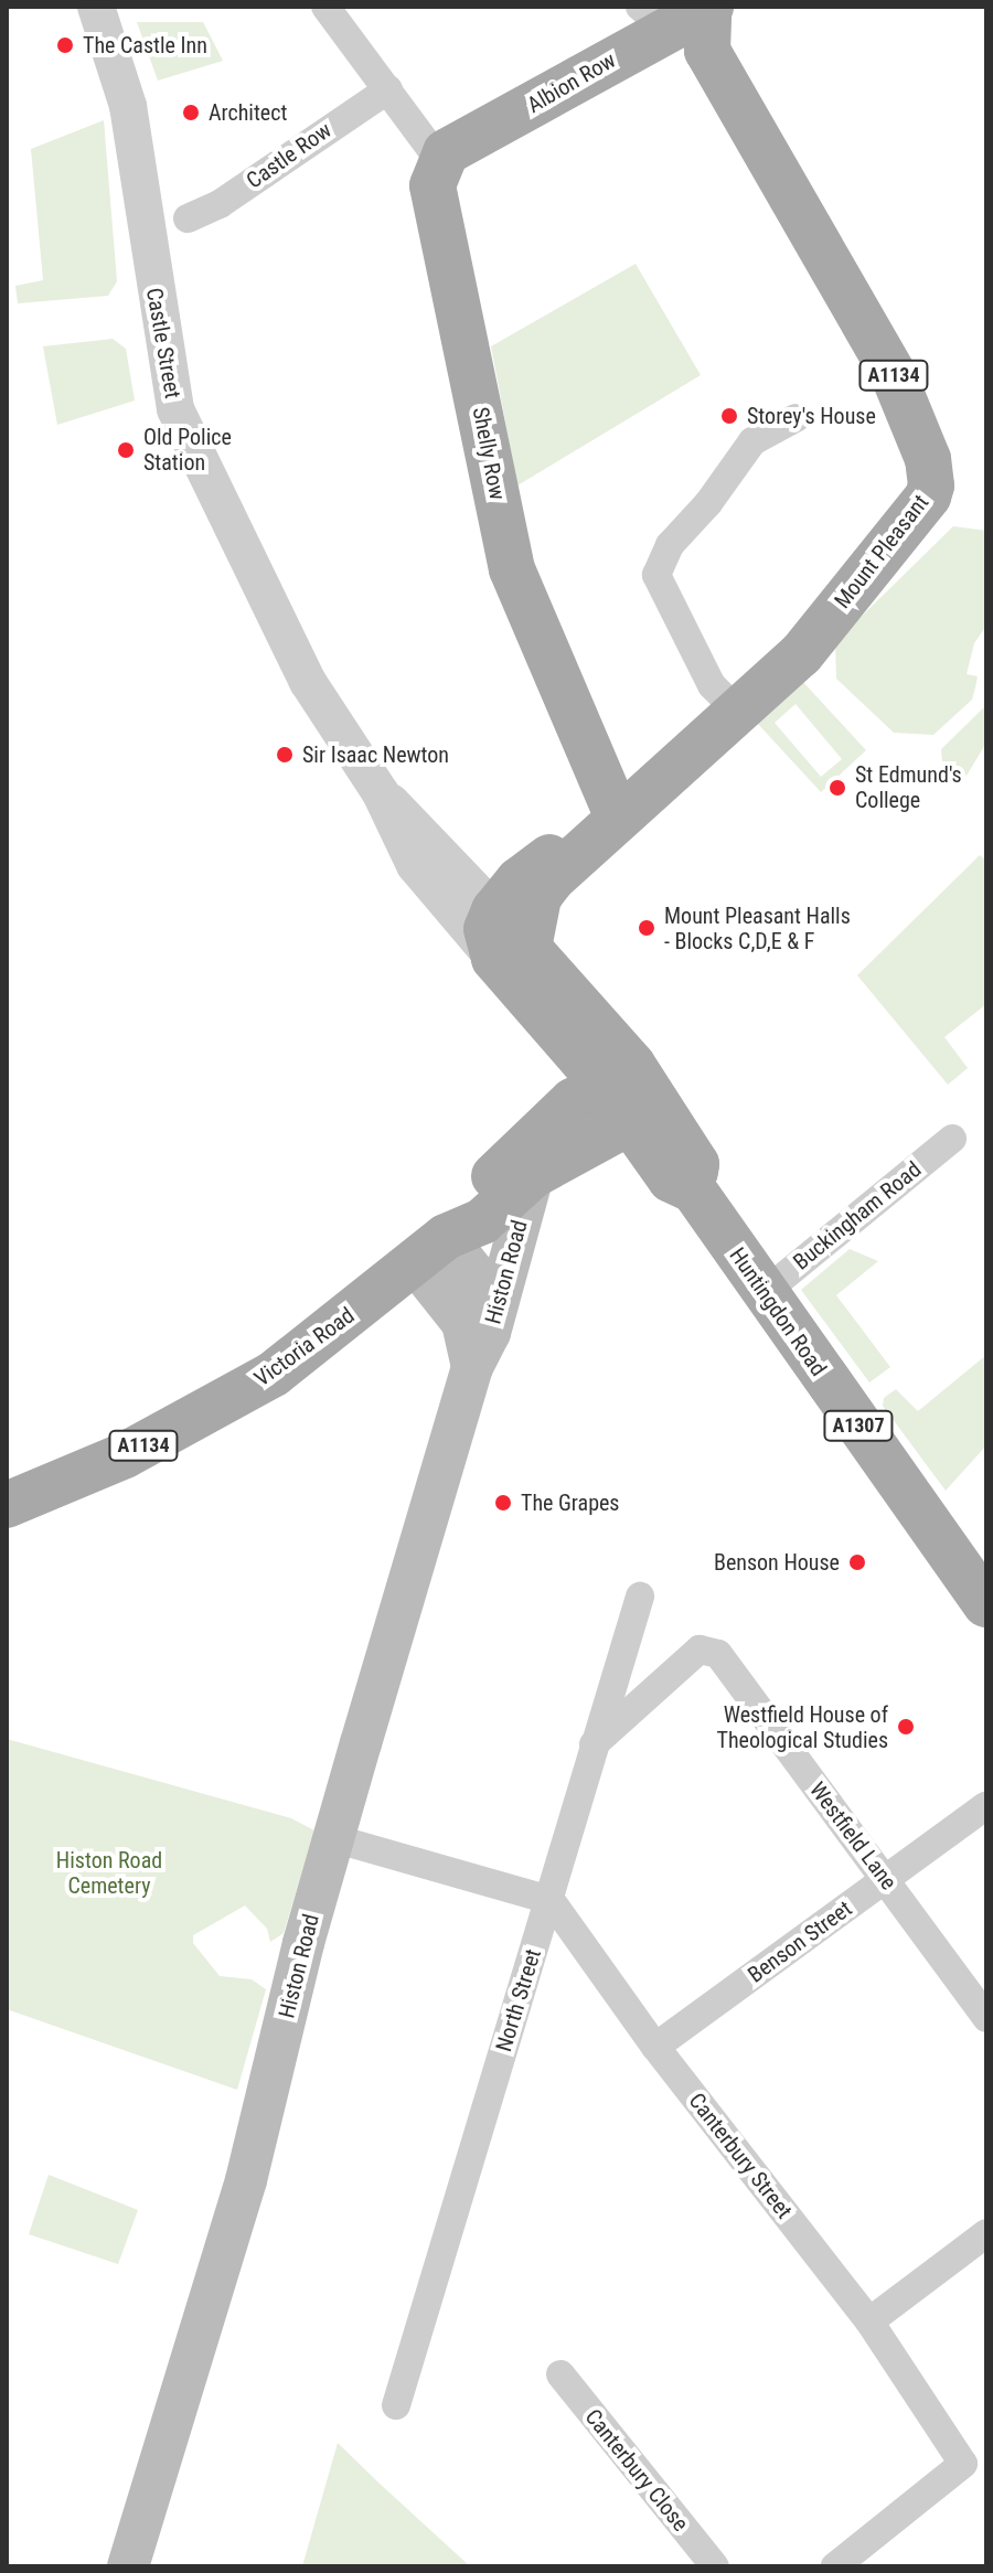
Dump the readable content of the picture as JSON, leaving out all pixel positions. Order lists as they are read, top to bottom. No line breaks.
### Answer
{"streets":{"main road":["Albion Row","A1134","Shelly Row","Mount Pleasant","Histon Road","Huntingdon Road","Victoria Road","A1307"],"street":["Castle Row","Castle Street","Buckingham Road","Westfield Lane","Benson Street","North Street","Canterbury Street","Canterbury Close"]},"crossings":[["Albion Row","Shelly Row"],["Albion Row","Mount Pleasant"],["Castle Street","Mount Pleasant"],["Castle Street","Huntingdon Road"],["Shelly Row","Mount Pleasant"],["Mount Pleasant","Huntingdon Road"],["Buckingham Road","Huntingdon Road"],["Histon Road","Victoria Road"],["Huntingdon Road","Victoria Road"],["Westfield Lane","Benson Street"],["Westfield Lane","North Street"],["Benson Street","Canterbury Street"],["North Street","Canterbury Street"]],"parks":["Histon Road Cemetery"],"places":["The Castle Inn","Architect","Storey's House","Old Police Station","Sir Isaac Newton","St Edmund's College","Mount Pleasant Halls - Blocks C,D,E & F","The Grapes","Benson House","Westfield House of Theological Studies"]}
